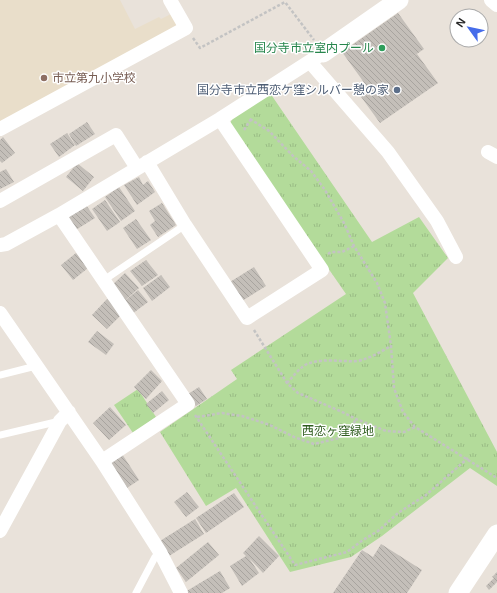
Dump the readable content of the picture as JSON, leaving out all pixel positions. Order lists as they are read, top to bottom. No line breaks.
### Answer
{"parks":["西恋ヶ窪緑地"],"places":["国分寺市立室内プール","市立第九小学校","国分寺市立西恋ケ窪シルバー憩の家"],"north":"top left"}
